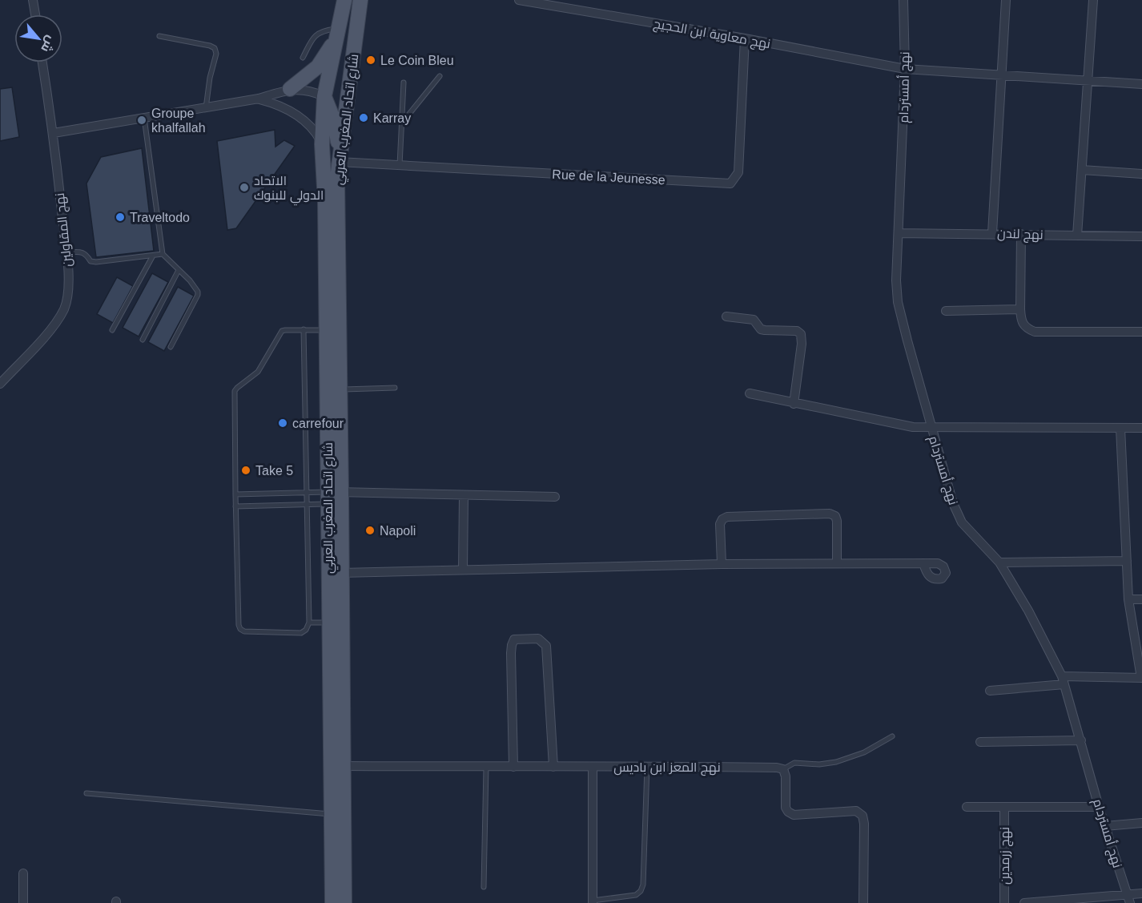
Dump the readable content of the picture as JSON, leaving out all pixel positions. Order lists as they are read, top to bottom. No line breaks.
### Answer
{"streets":{"main road":["شارع اتحاد المغرب العربي"],"street":["نهج معاوية ابن الحجيج","نهج أمستردام","Rue de la Jeunesse","نهج المقاولين","نهج لندن","نهج المعز ابن باديس","نهج زرمدين"]},"crossings":[["نهج معاوية ابن الحجيج","نهج أمستردام"],["نهج معاوية ابن الحجيج","Rue de la Jeunesse"],["نهج أمستردام","نهج لندن"],["شارع اتحاد المغرب العربي","Rue de la Jeunesse"],["شارع اتحاد المغرب العربي","نهج المعز ابن باديس"]],"places":["Le Coin Bleu","Karray","Groupe khalfallah","الاتحاد الدولي للبنوك","Traveltodo","carrefour","Take 5","Napoli"],"north":"bottom right"}
